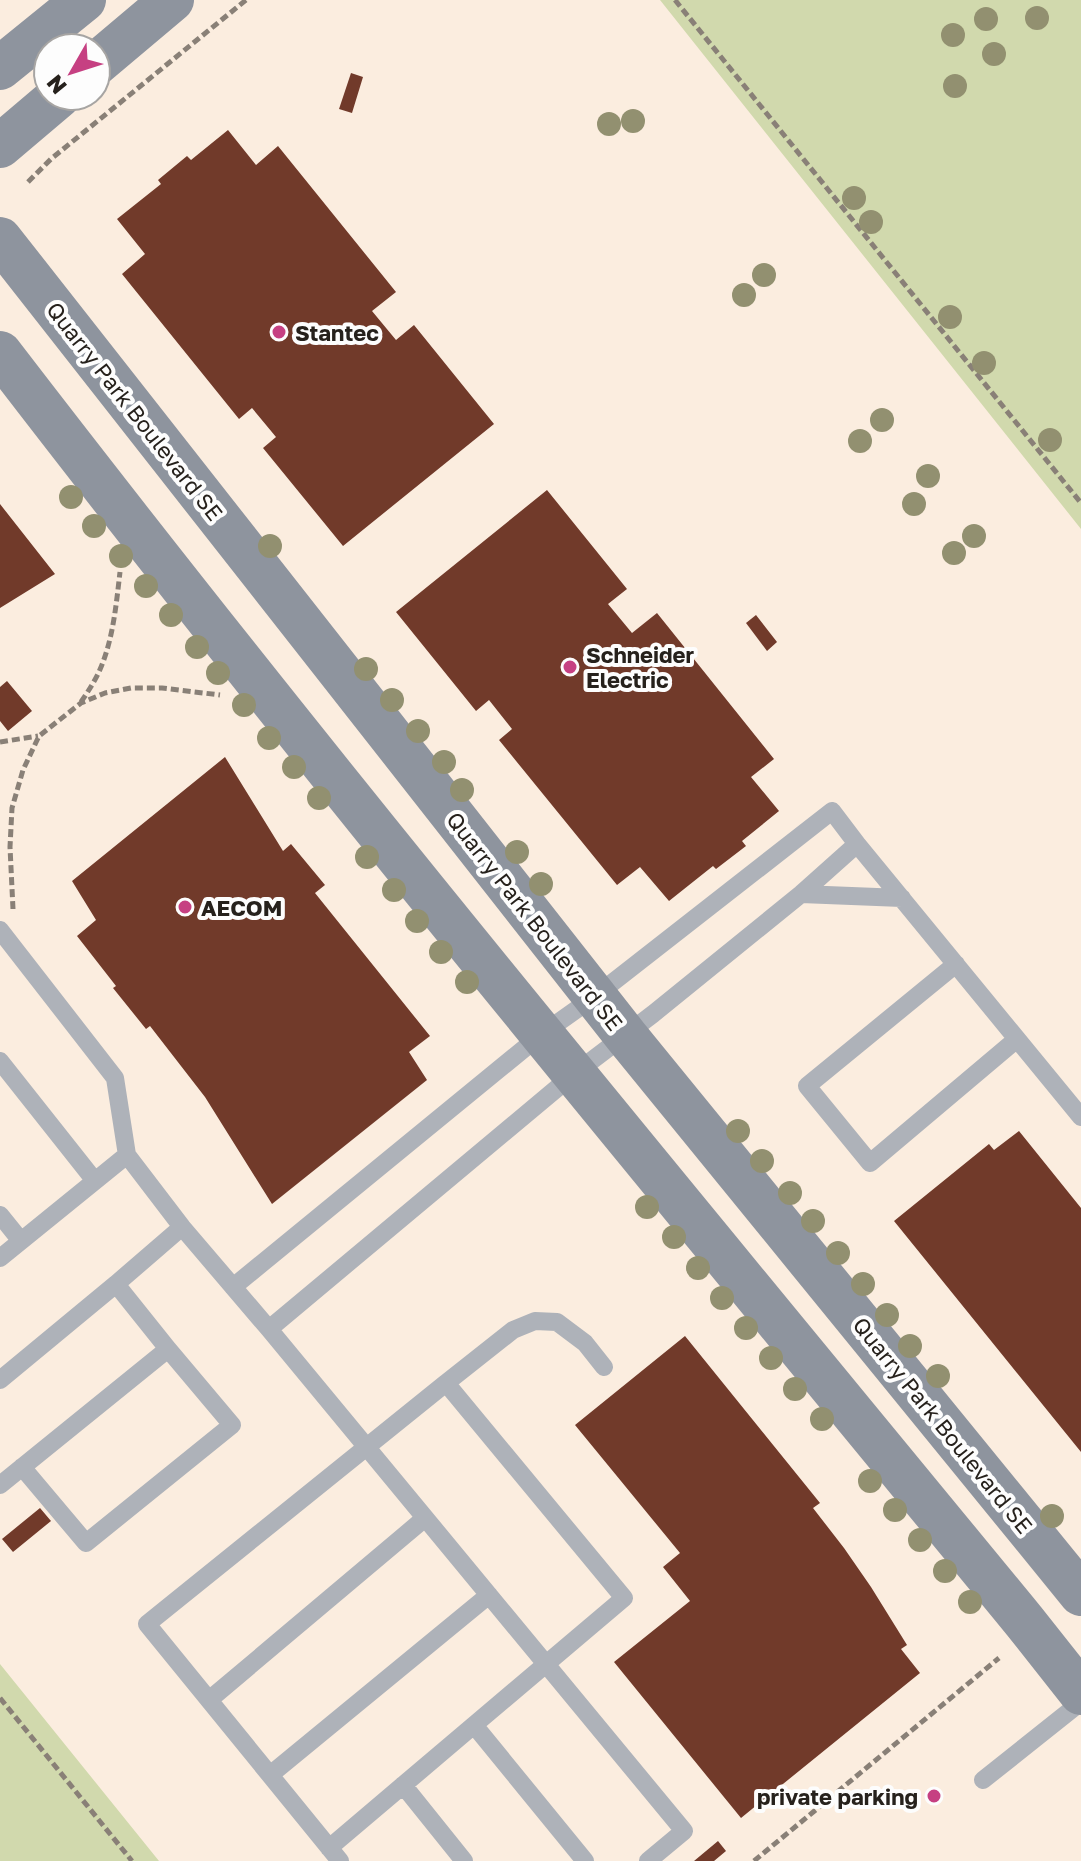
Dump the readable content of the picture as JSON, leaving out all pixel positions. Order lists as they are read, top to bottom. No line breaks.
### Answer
{"streets":{"main road":["Quarry Park Boulevard SE"]},"places":["Stantec","Schneider Electric","AECOM","private parking"],"north":"bottom left"}
